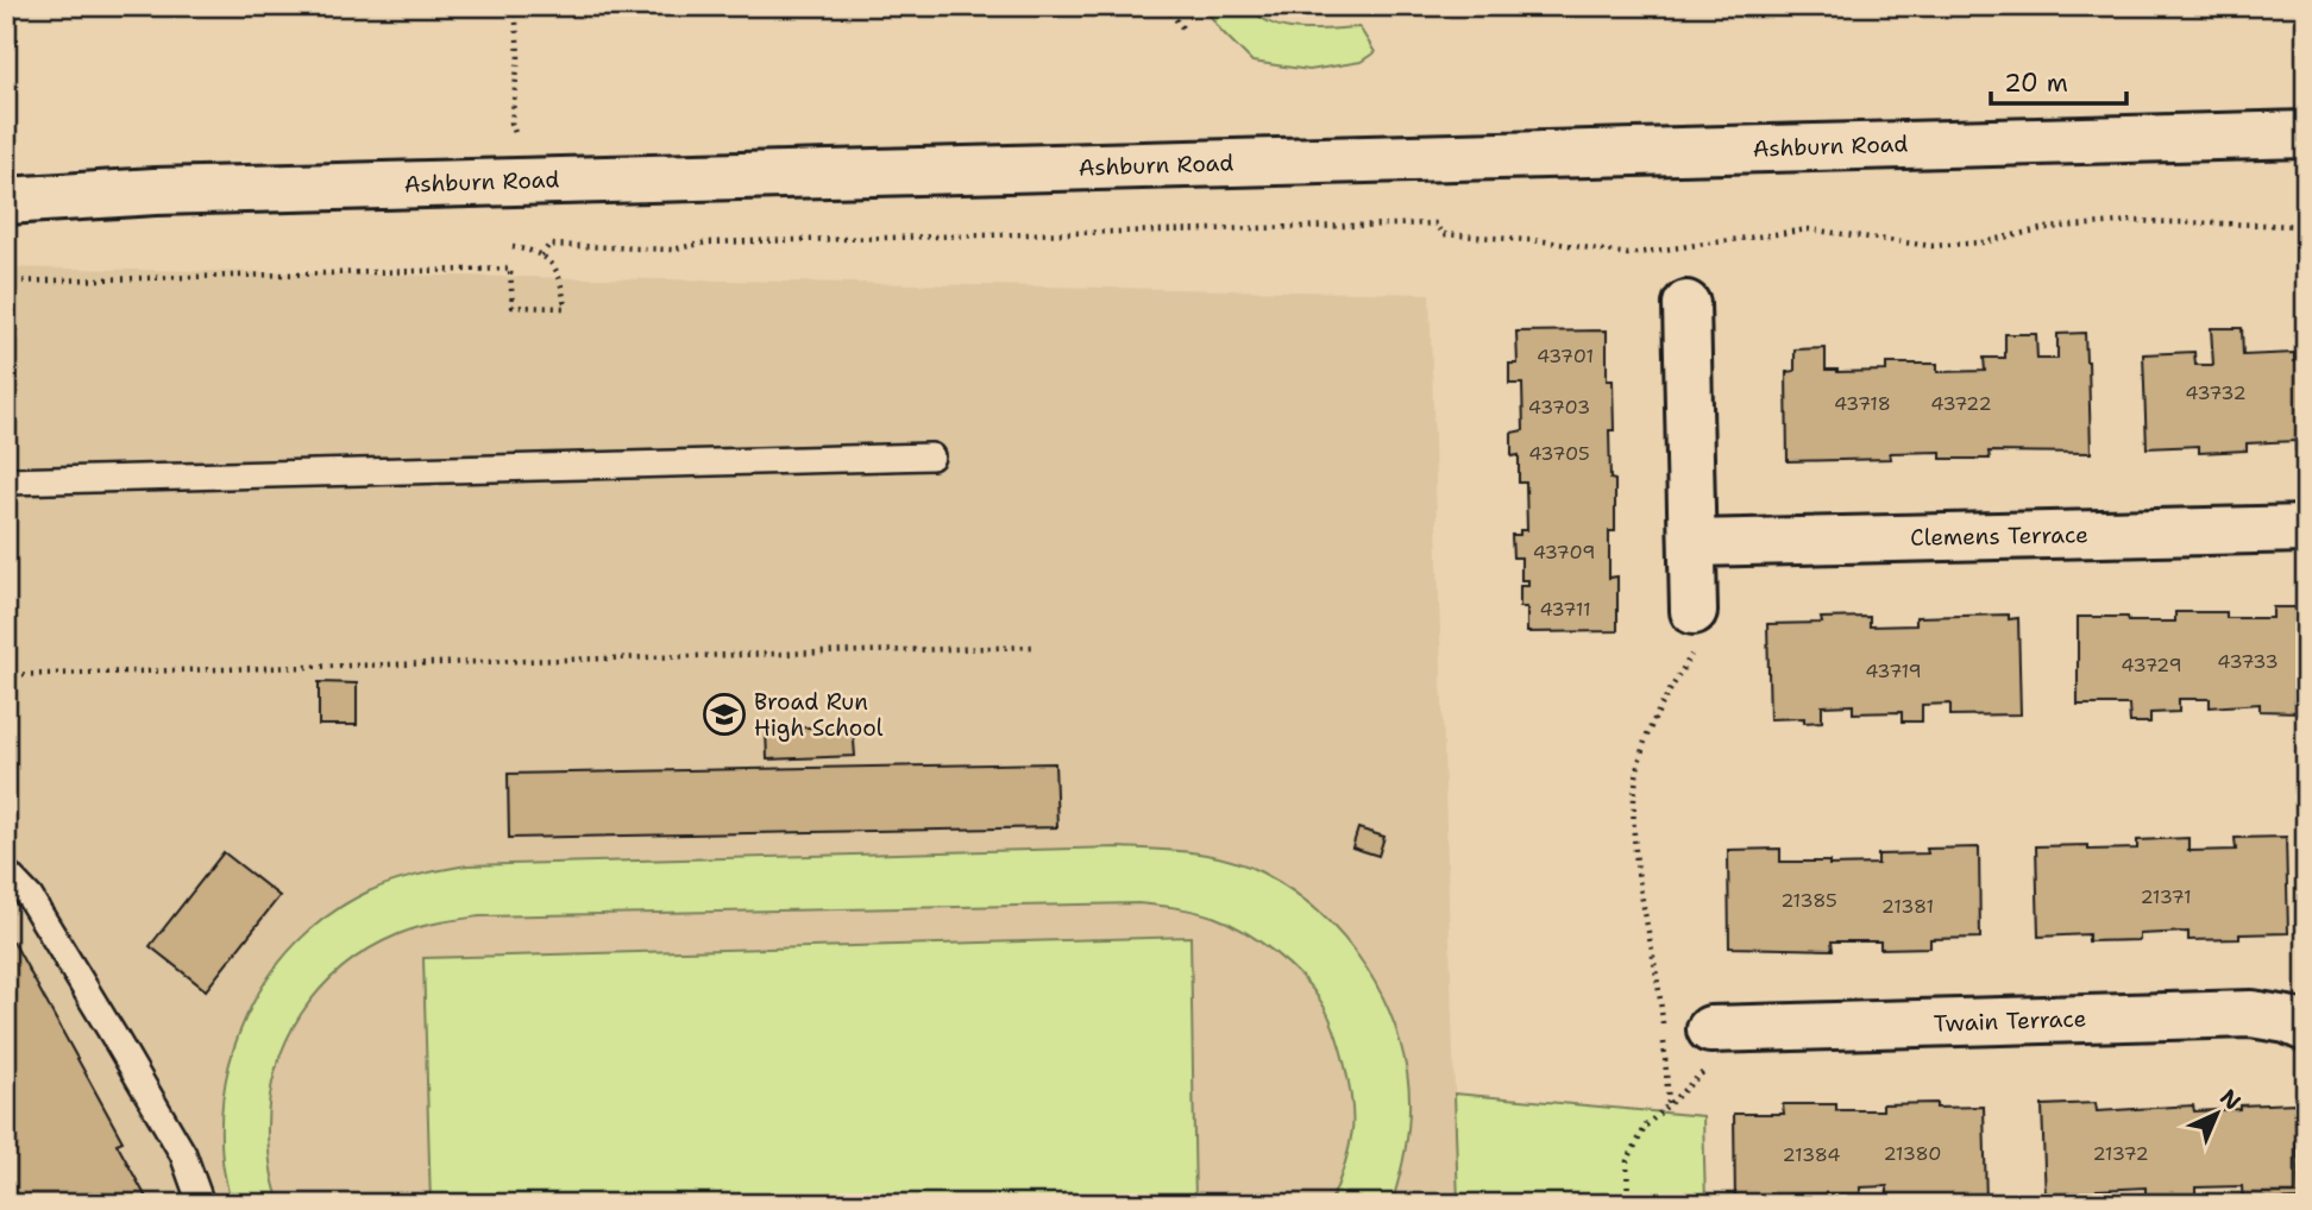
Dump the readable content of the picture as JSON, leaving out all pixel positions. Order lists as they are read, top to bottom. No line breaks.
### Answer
{"streets":{"main road":["Ashburn Road","Clemens Terrace","Twain Terrace"]},"places":{"school or university":["Broad Run High School"]},"house_numbers":["43701","43732","43718","43722","43703","43705","43709","43711","43733","43729","43719","21371","21385","21381","21380","21372","21384"],"scale_bar":"20 m","north":"top right"}
